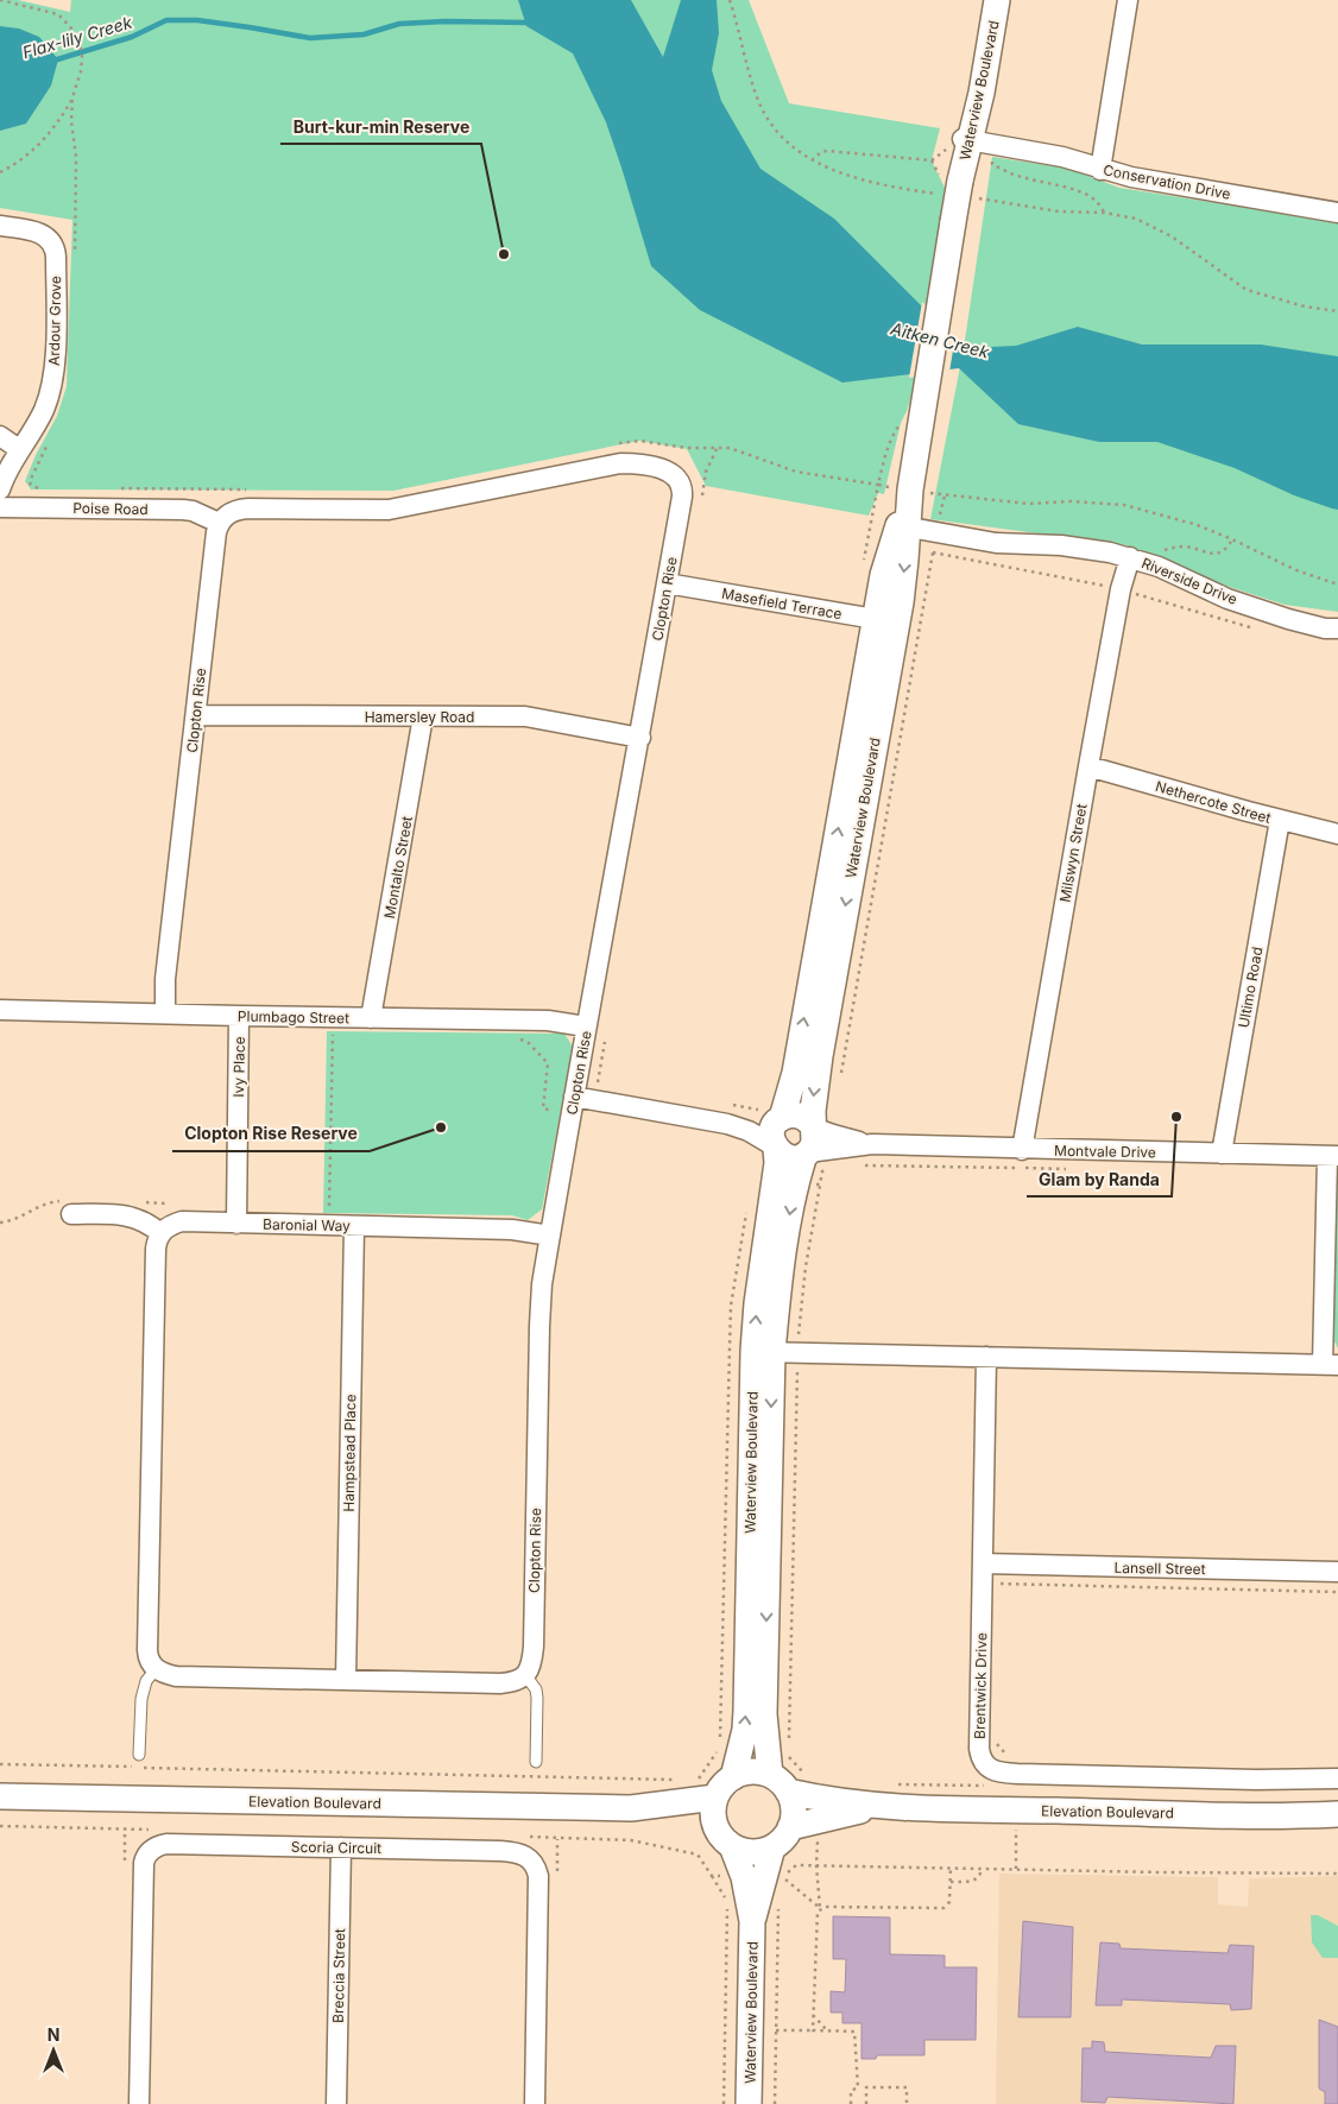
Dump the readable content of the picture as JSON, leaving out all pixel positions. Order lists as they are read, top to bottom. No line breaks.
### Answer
{"streets":{"street":["Waterview Boulevard","Conservation Drive","Ardour Grove","Poise Road","Riverside Drive","Clopton Rise","Masefield Terrace","Hamersley Road","Nethercote Street","Milswyn Street","Montalto Street","Ultimo Road","Plumbago Street","Ivy Place","Montvale Drive","Baronial Way","Hampstead Place","Lansell Street","Brentwick Drive","Elevation Boulevard","Scoria Circuit","Breccia Street"]},"crossings":[["Waterview Boulevard","Conservation Drive"],["Waterview Boulevard","Riverside Drive"],["Waterview Boulevard","Masefield Terrace"],["Waterview Boulevard","Montvale Drive"],["Waterview Boulevard","Elevation Boulevard"],["Poise Road","Clopton Rise"],["Riverside Drive","Milswyn Street"],["Clopton Rise","Masefield Terrace"],["Clopton Rise","Hamersley Road"],["Clopton Rise","Plumbago Street"],["Clopton Rise","Baronial Way"],["Hamersley Road","Montalto Street"],["Nethercote Street","Milswyn Street"],["Nethercote Street","Ultimo Road"],["Milswyn Street","Montvale Drive"],["Montalto Street","Plumbago Street"],["Ultimo Road","Montvale Drive"],["Plumbago Street","Ivy Place"],["Ivy Place","Baronial Way"],["Baronial Way","Hampstead Place"],["Lansell Street","Brentwick Drive"],["Scoria Circuit","Breccia Street"]],"water":["Flax-lily Creek","Aitken Creek"],"places":["Burt-kur-min Reserve","Glam by Randa","Clopton Rise Reserve"],"north":"top"}
